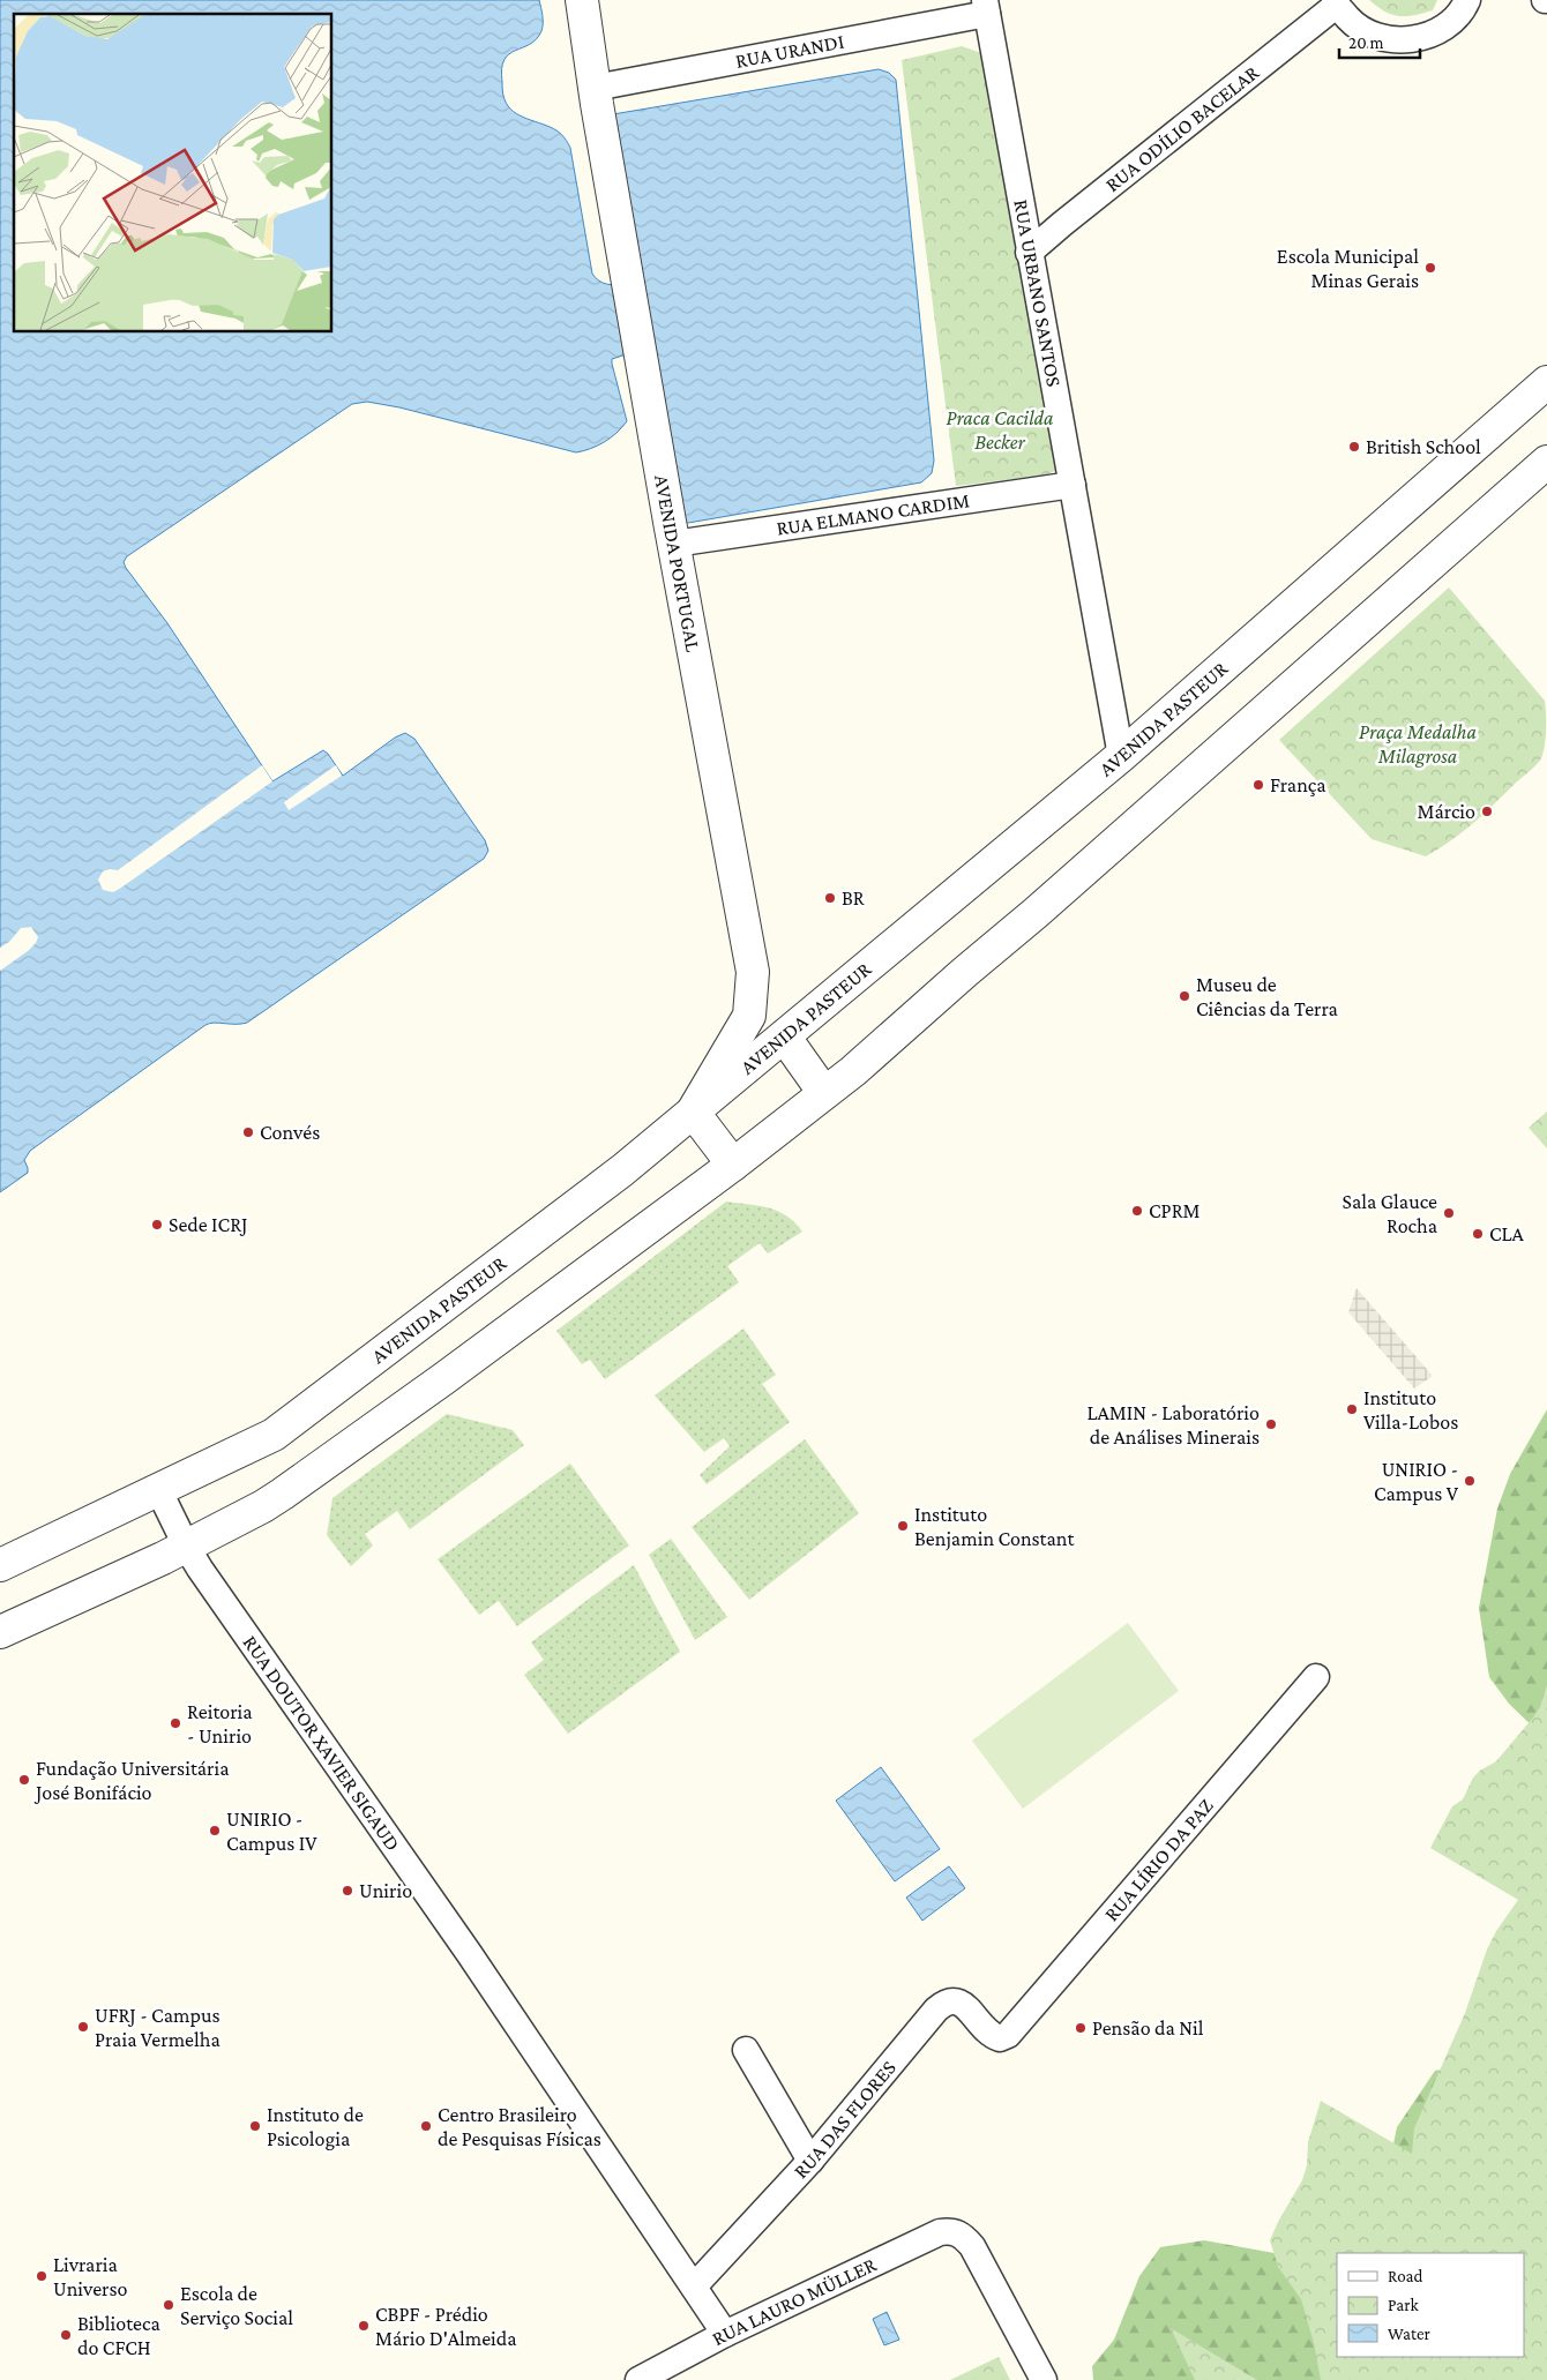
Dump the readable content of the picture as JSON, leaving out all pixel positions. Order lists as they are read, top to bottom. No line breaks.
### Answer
{"streets":{"street":["RUA URANDI","RUA ODÍLIO BACELAR","RUA URBANO SANTOS","RUA ELMANO CARDIM","AVENIDA PORTUGAL","AVENIDA PASTEUR","RUA DOUTOR XAVIER SIGAUD","RUA LÍRIO DA PAZ","RUA DAS FLORES","RUA LAURO MÜLLER"]},"crossings":[["RUA URANDI","RUA URBANO SANTOS"],["RUA URANDI","AVENIDA PORTUGAL"],["RUA ODÍLIO BACELAR","RUA URBANO SANTOS"],["RUA URBANO SANTOS","RUA ELMANO CARDIM"],["RUA URBANO SANTOS","AVENIDA PASTEUR"],["RUA ELMANO CARDIM","AVENIDA PORTUGAL"],["AVENIDA PORTUGAL","AVENIDA PASTEUR"],["AVENIDA PASTEUR","RUA DOUTOR XAVIER SIGAUD"],["RUA DOUTOR XAVIER SIGAUD","RUA DAS FLORES"],["RUA DOUTOR XAVIER SIGAUD","RUA LAURO MÜLLER"],["RUA LÍRIO DA PAZ","RUA DAS FLORES"]],"parks":["Praca Cacilda Becker","Praça Medalha Milagrosa"],"places":["Escola Municipal Minas Gerais","British School","França","Márcio","BR","Museu de Ciências da Terra","Convés","CPRM","Sala Glauce Rocha","Sede ICRJ","CLA","Instituto Villa-Lobos","LAMIN - Laboratório de Análises Minerais","UNIRIO - Campus V","Instituto Benjamin Constant","Reitoria - Unirio","Fundação Universitária José Bonifácio","UNIRIO - Campus IV","Unirio","UFRJ - Campus Praia Vermelha","Pensão da Nil","Instituto de Psicologia","Centro Brasileiro de Pesquisas Físicas","Livraria Universo","Escola de Serviço Social","CBPF - Prédio Mário D'Almeida","Biblioteca do CFCH"],"legend":["Road","Park","Water"],"scale_bar":"20 m"}
